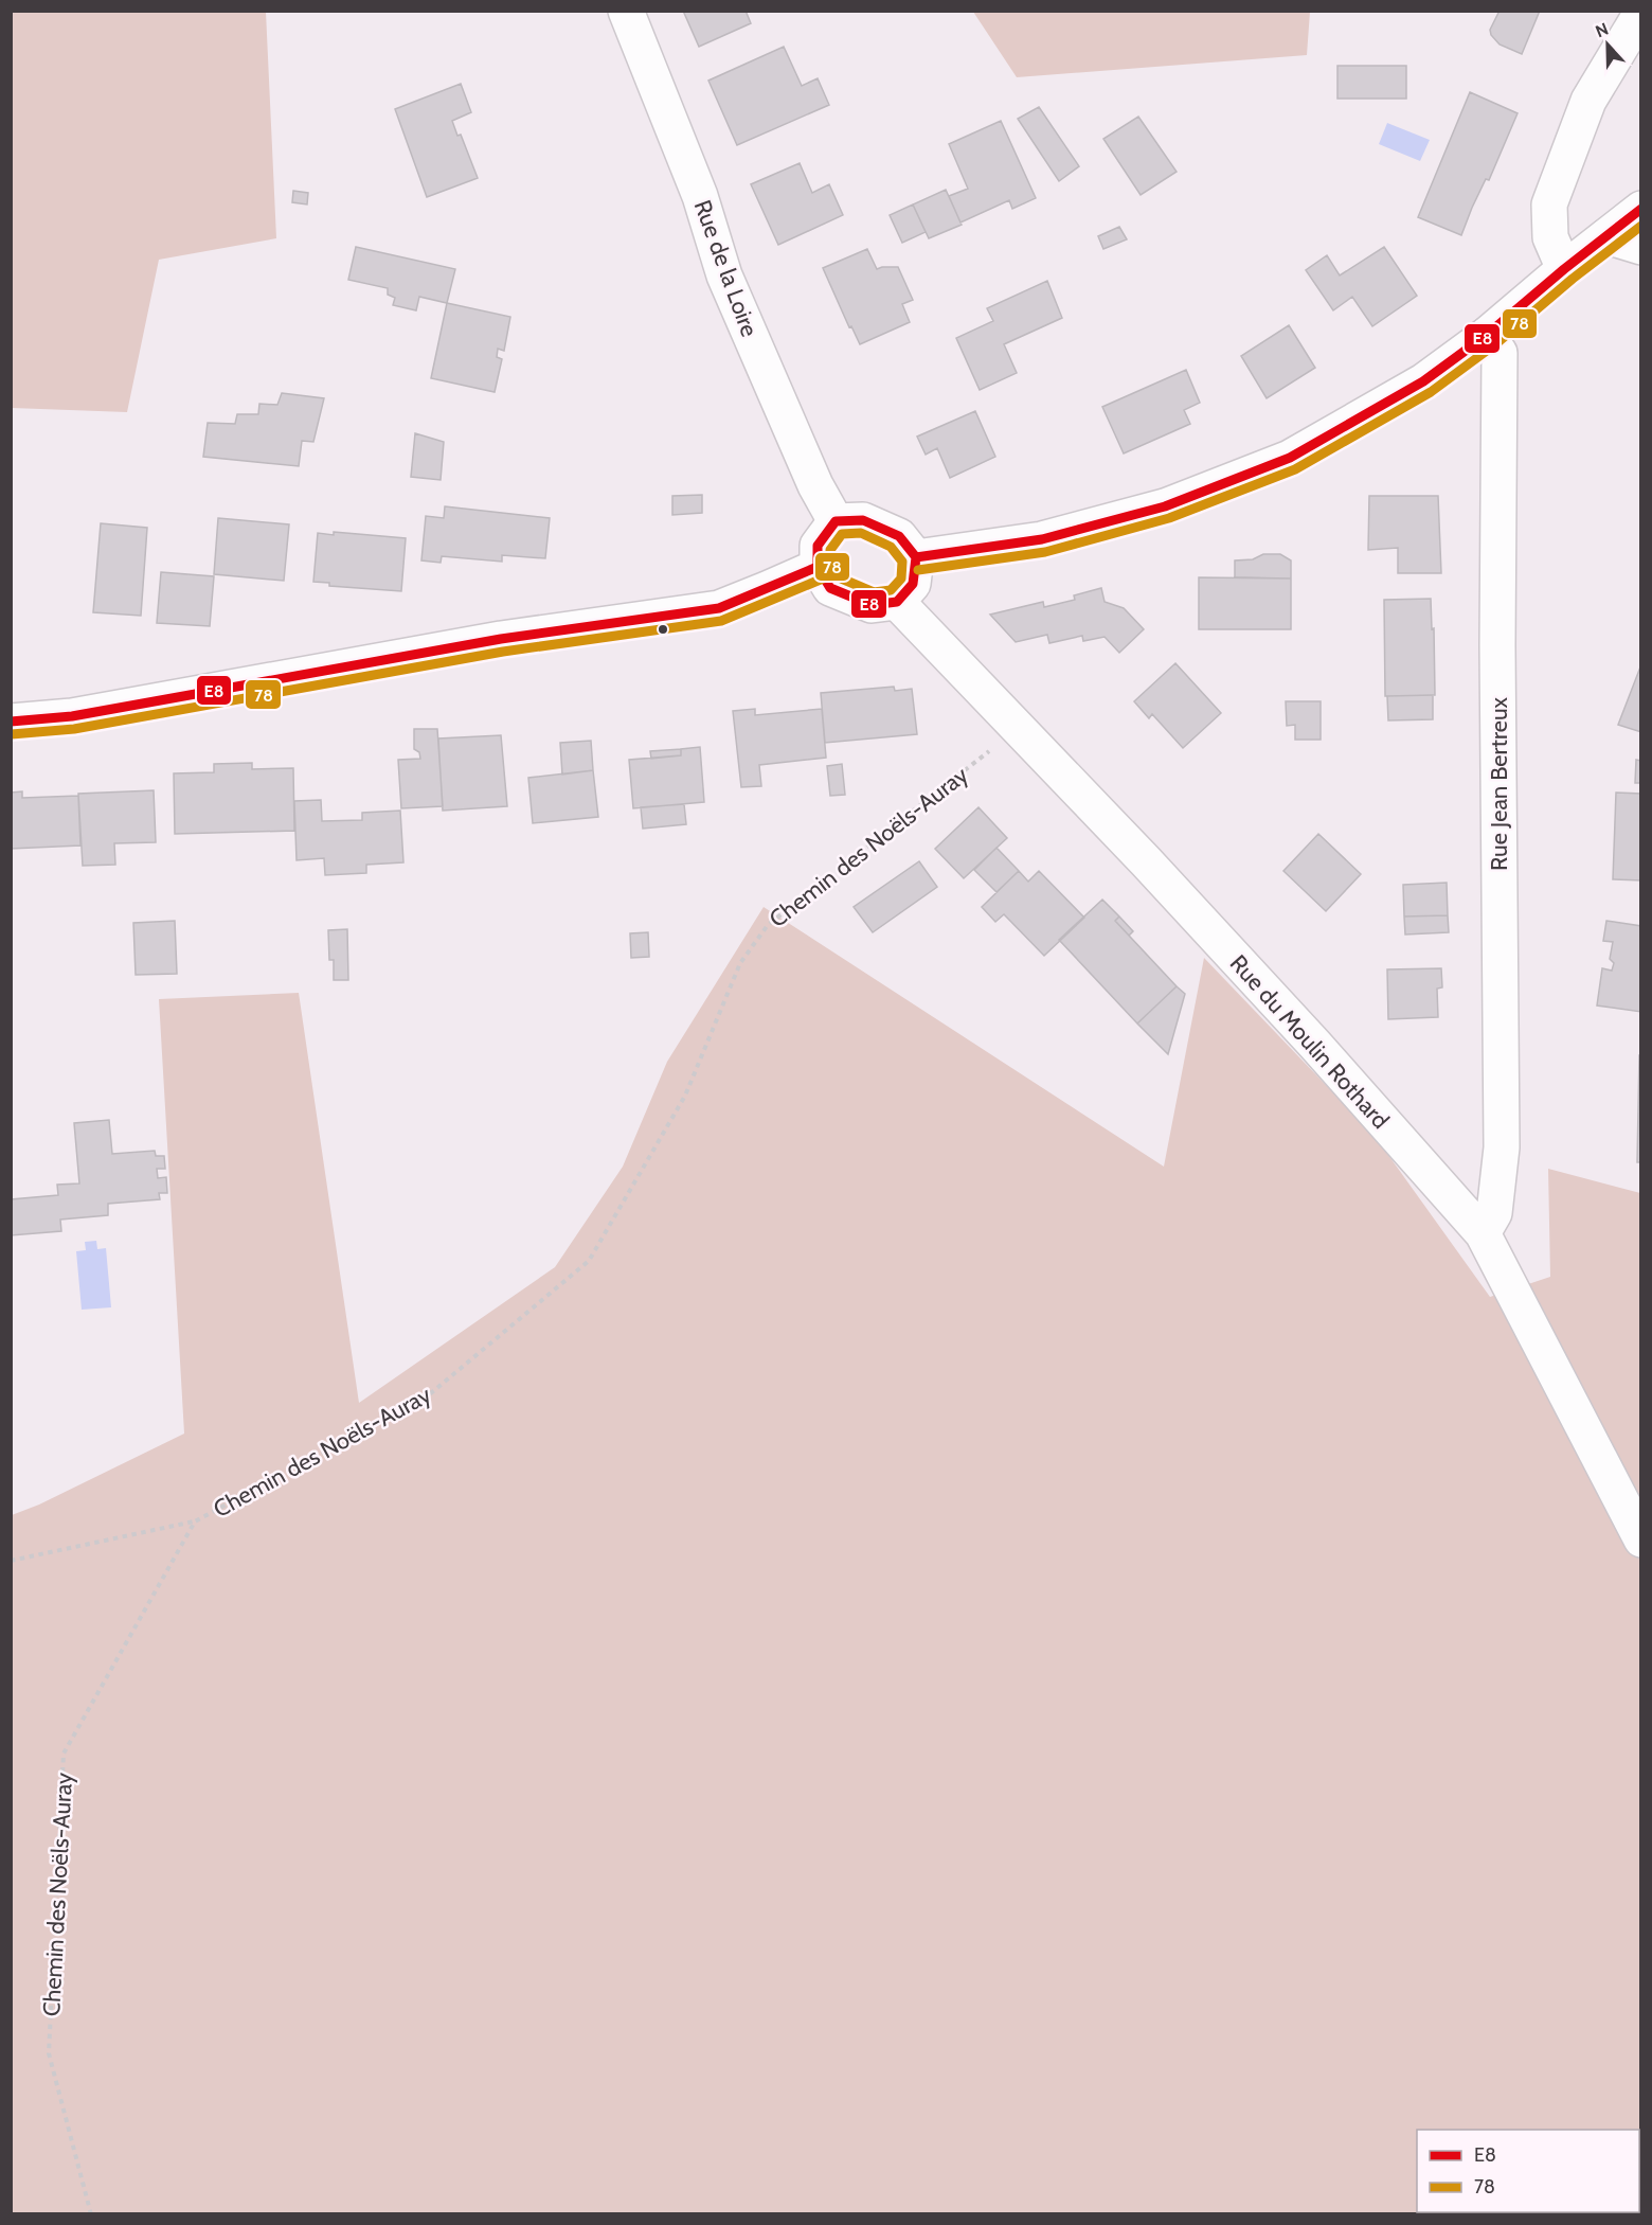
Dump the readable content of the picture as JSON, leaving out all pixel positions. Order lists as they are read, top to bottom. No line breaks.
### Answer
{"streets":{"street":["Rue de la Loire","Rue Jean Bertreux","Rue du Moulin Rothard"],"path":["Chemin des Noëls-Auray"]},"crossings":[["Rue de la Loire","Rue du Moulin Rothard"],["Rue Jean Bertreux","Rue du Moulin Rothard"],["Chemin des Noëls-Auray","Rue du Moulin Rothard"]],"lines":["transit line E8","transit line 78"],"legend":["E8","78"],"north":"top"}
